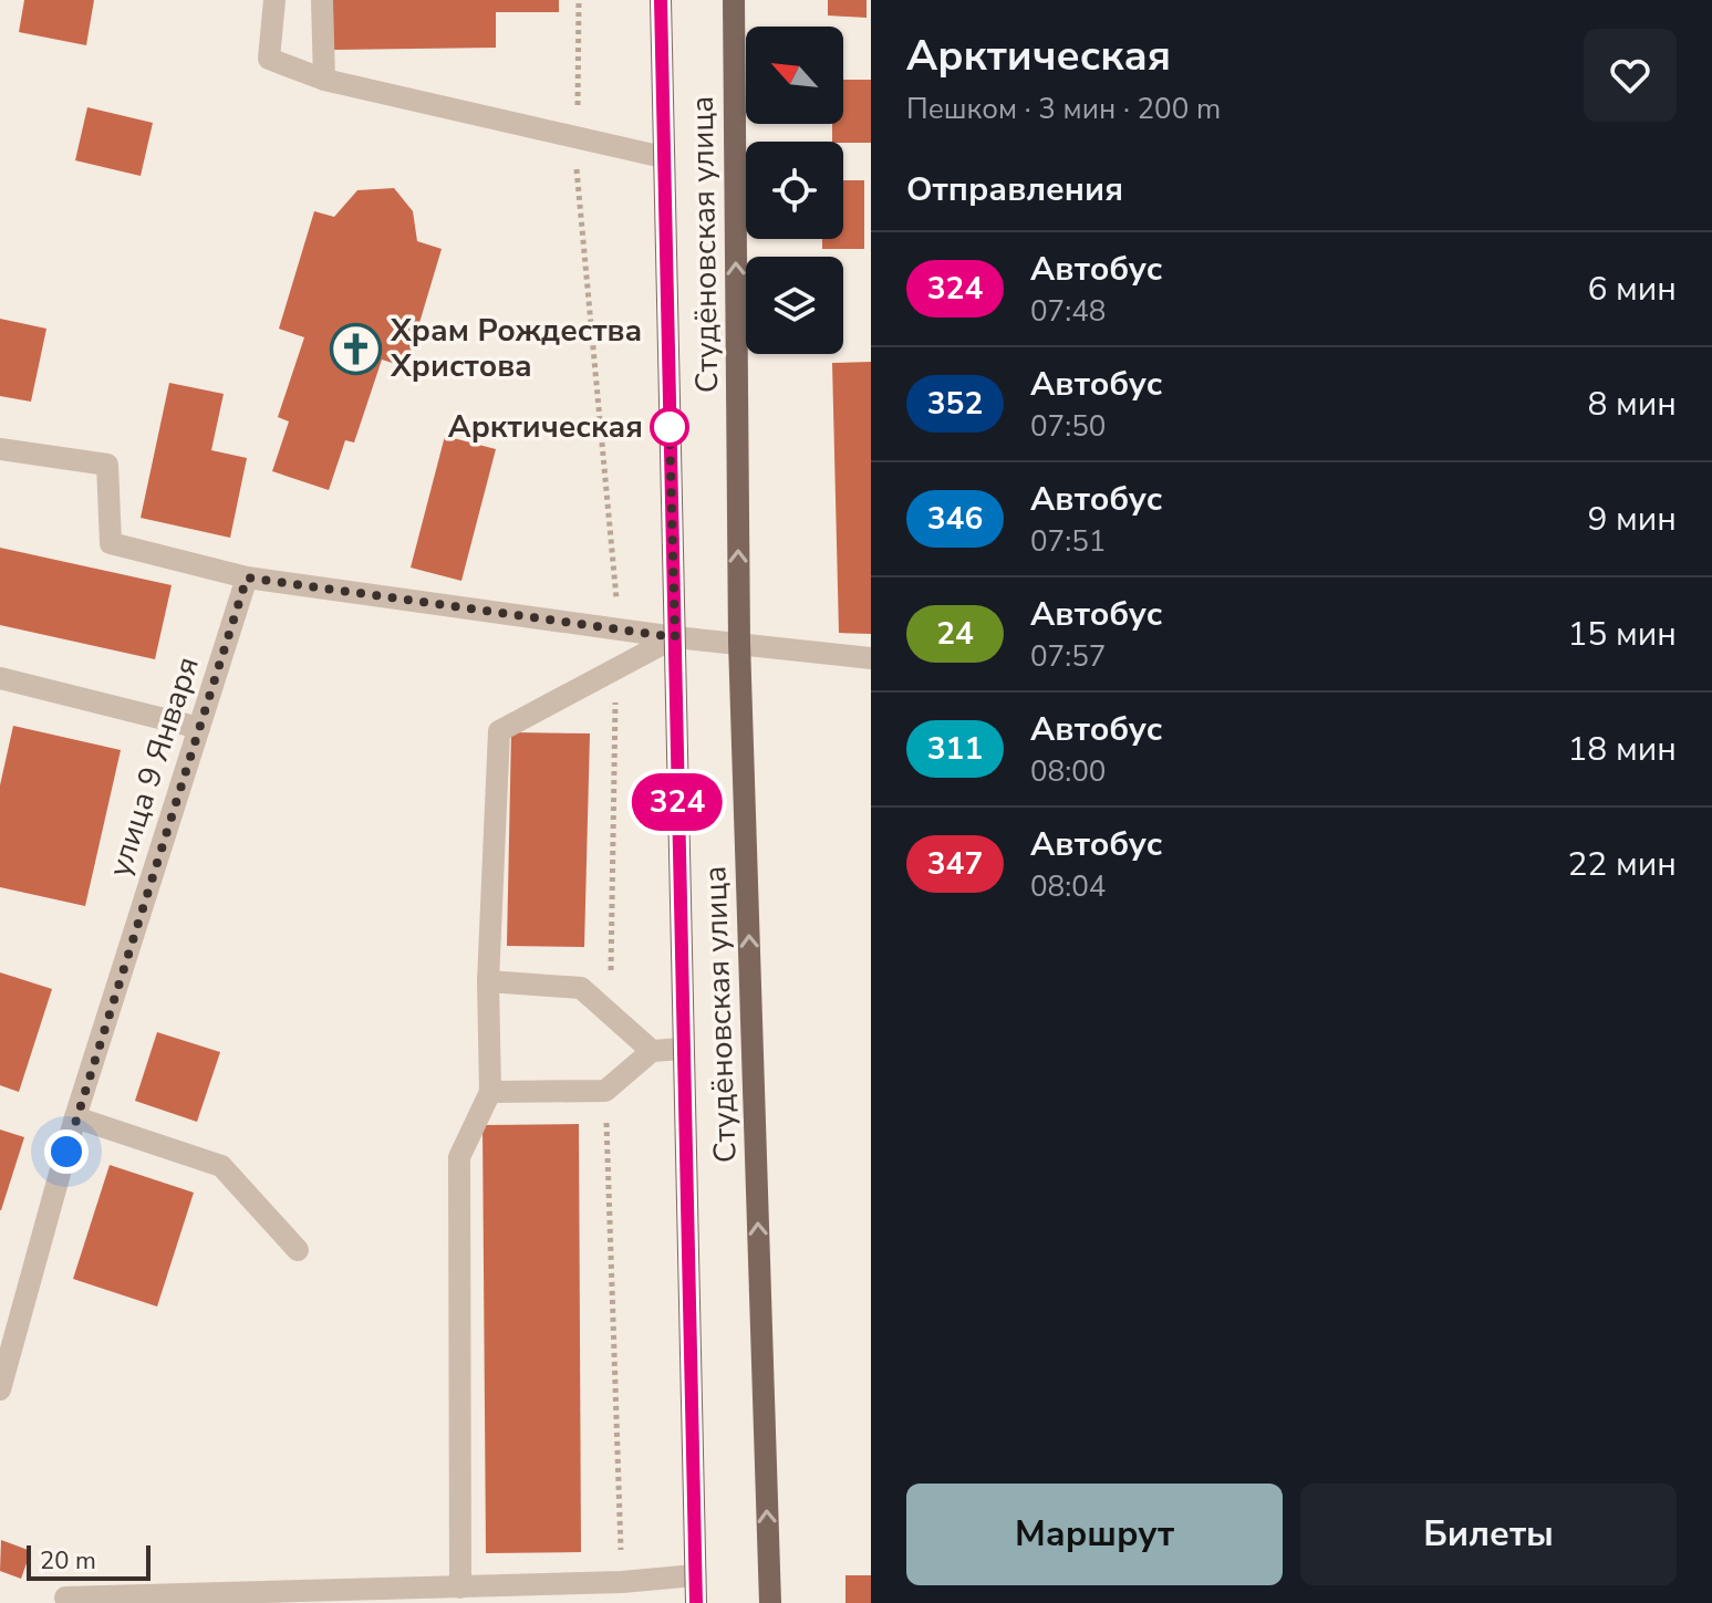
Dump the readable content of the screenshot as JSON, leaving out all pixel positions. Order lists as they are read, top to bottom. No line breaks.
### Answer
{"streets":{"main road":["Студёновская улица"],"street":["улица 9 Января"]},"places":{"church":["Храм Рождества Христова"],"other":["Арктическая"]},"lines":["bus line 324"],"scale_bar":"20 m","north":"top left","page":{"on_map":"324","heading":[["Арктическая","Пешком · 3 мин · 200 m"],"Отправления"],"list":[{"mark":"324","name":"Автобус","note":"07:48","value":"6 мин"},{"mark":"352","name":"Автобус","note":"07:50","value":"8 мин"},{"mark":"346","name":"Автобус","note":"07:51","value":"9 мин"},{"mark":"24","name":"Автобус","note":"07:57","value":"15 мин"},{"mark":"311","name":"Автобус","note":"08:00","value":"18 мин"},{"mark":"347","name":"Автобус","note":"08:04","value":"22 мин"}],"buttons":["Маршрут","Билеты"],"scale":"20 m"}}
